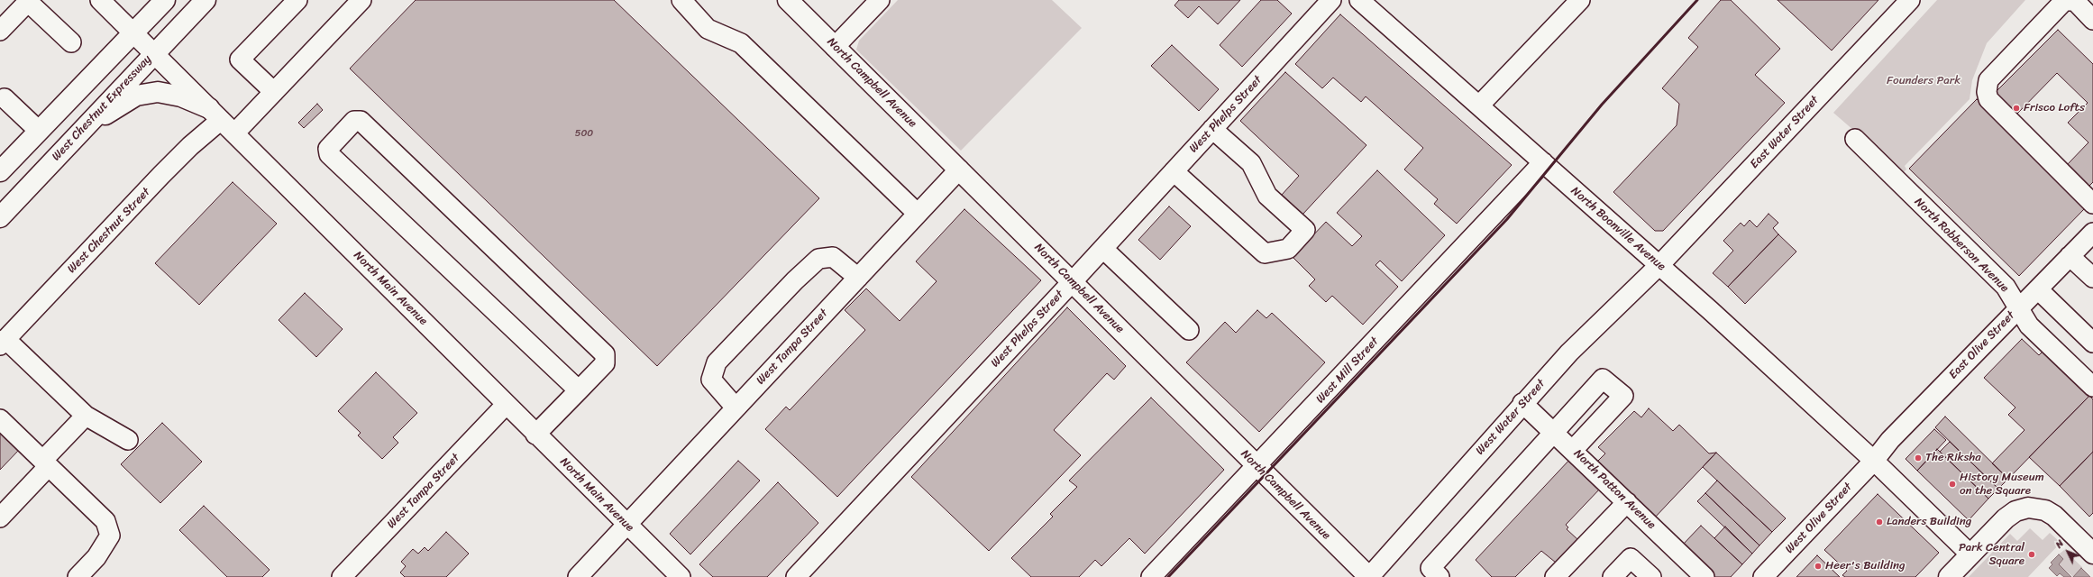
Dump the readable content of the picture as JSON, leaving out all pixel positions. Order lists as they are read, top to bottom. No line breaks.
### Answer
{"streets":{"main road":["North Campbell Avenue","West Chestnut Expressway"],"street":["West Phelps Street","East Water Street","North Boonville Avenue","West Chestnut Street","North Robberson Avenue","North Main Avenue","East Olive Street","West Tampa Street","West Mill Street","West Water Street","North Patton Avenue","West Olive Street"]},"crossings":[["North Campbell Avenue","West Phelps Street"],["North Campbell Avenue","West Tampa Street"],["North Campbell Avenue","West Mill Street"],["North Campbell Avenue","West Water Street"],["West Chestnut Expressway","North Main Avenue"],["East Water Street","North Boonville Avenue"],["East Water Street","West Water Street"],["North Boonville Avenue","East Olive Street"],["North Boonville Avenue","West Mill Street"],["North Boonville Avenue","West Water Street"],["North Boonville Avenue","West Olive Street"],["West Chestnut Street","North Main Avenue"],["North Robberson Avenue","East Olive Street"],["North Main Avenue","West Tampa Street"],["East Olive Street","West Olive Street"],["West Water Street","North Patton Avenue"]],"parks":["Founders Park"],"places":["Frisco Lofts","The Riksha","History Museum on the Square","Landers Building","Park Central Square","Heer's Building"],"house_numbers":["500"],"north":"top left"}
